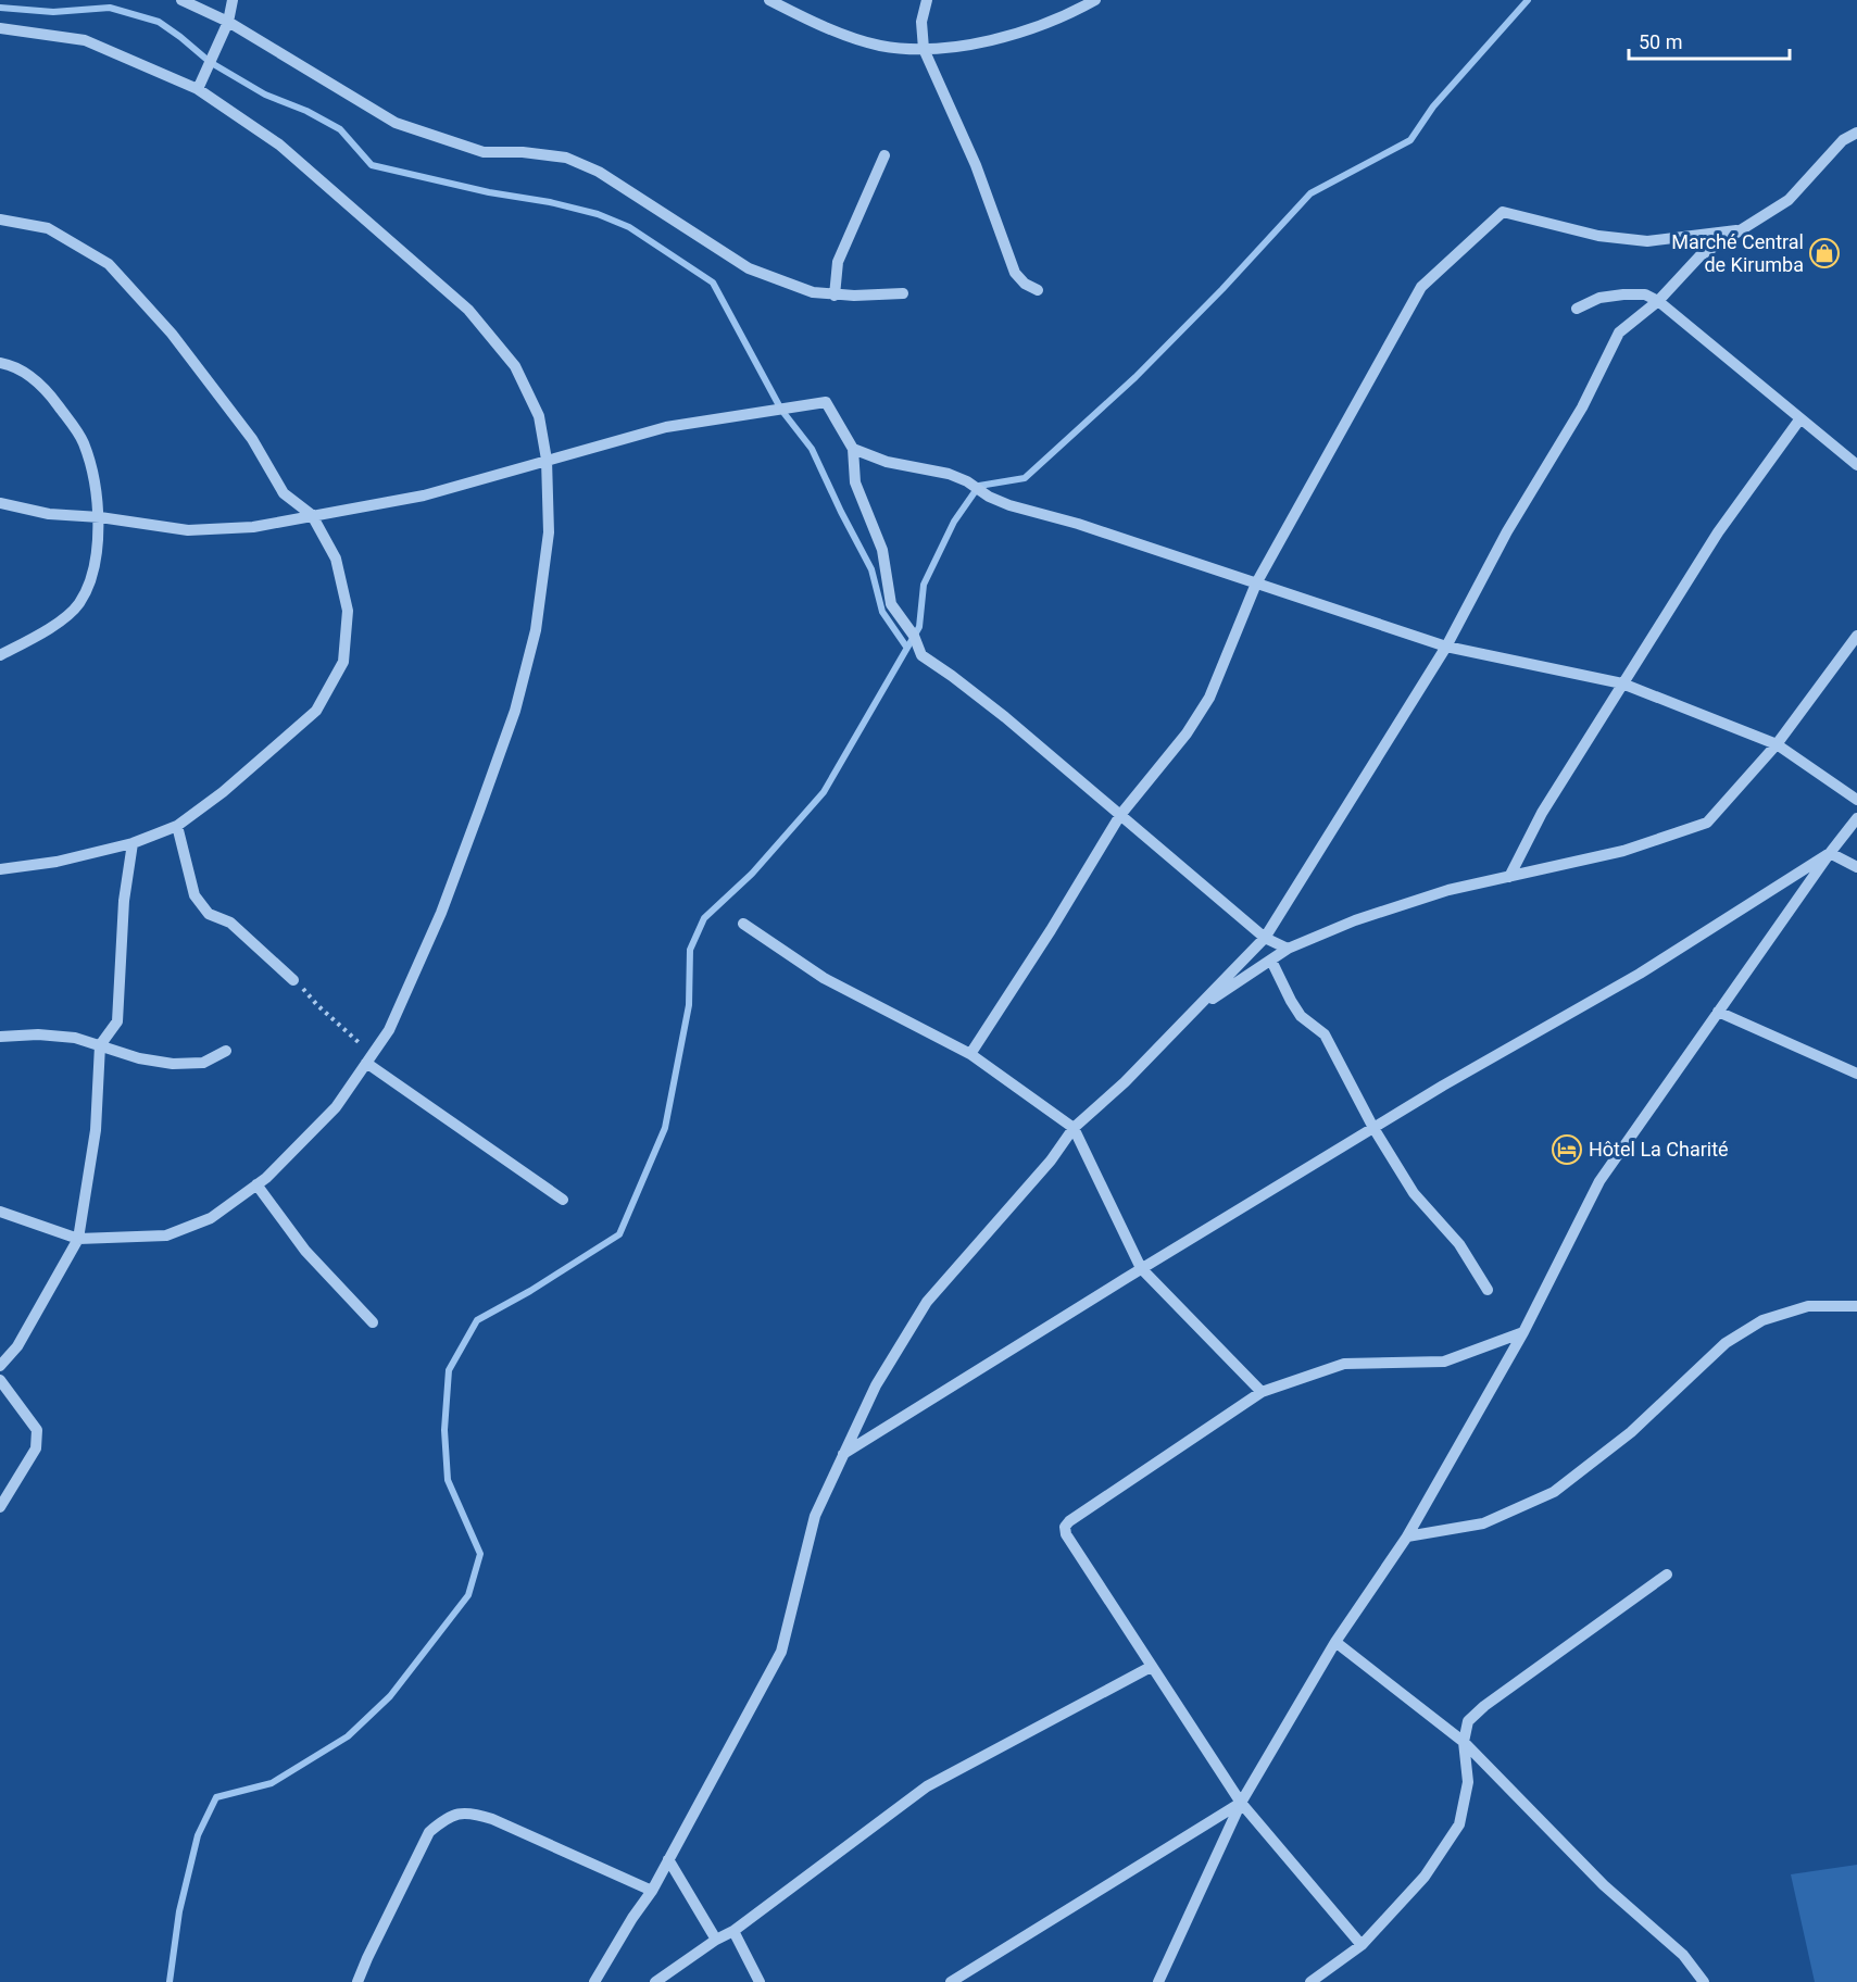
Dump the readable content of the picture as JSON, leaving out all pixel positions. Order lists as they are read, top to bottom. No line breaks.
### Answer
{"places":{"shop":["Marché Central de Kirumba"],"hotel":["Hôtel La Charité"]},"scale_bar":"50 m"}
